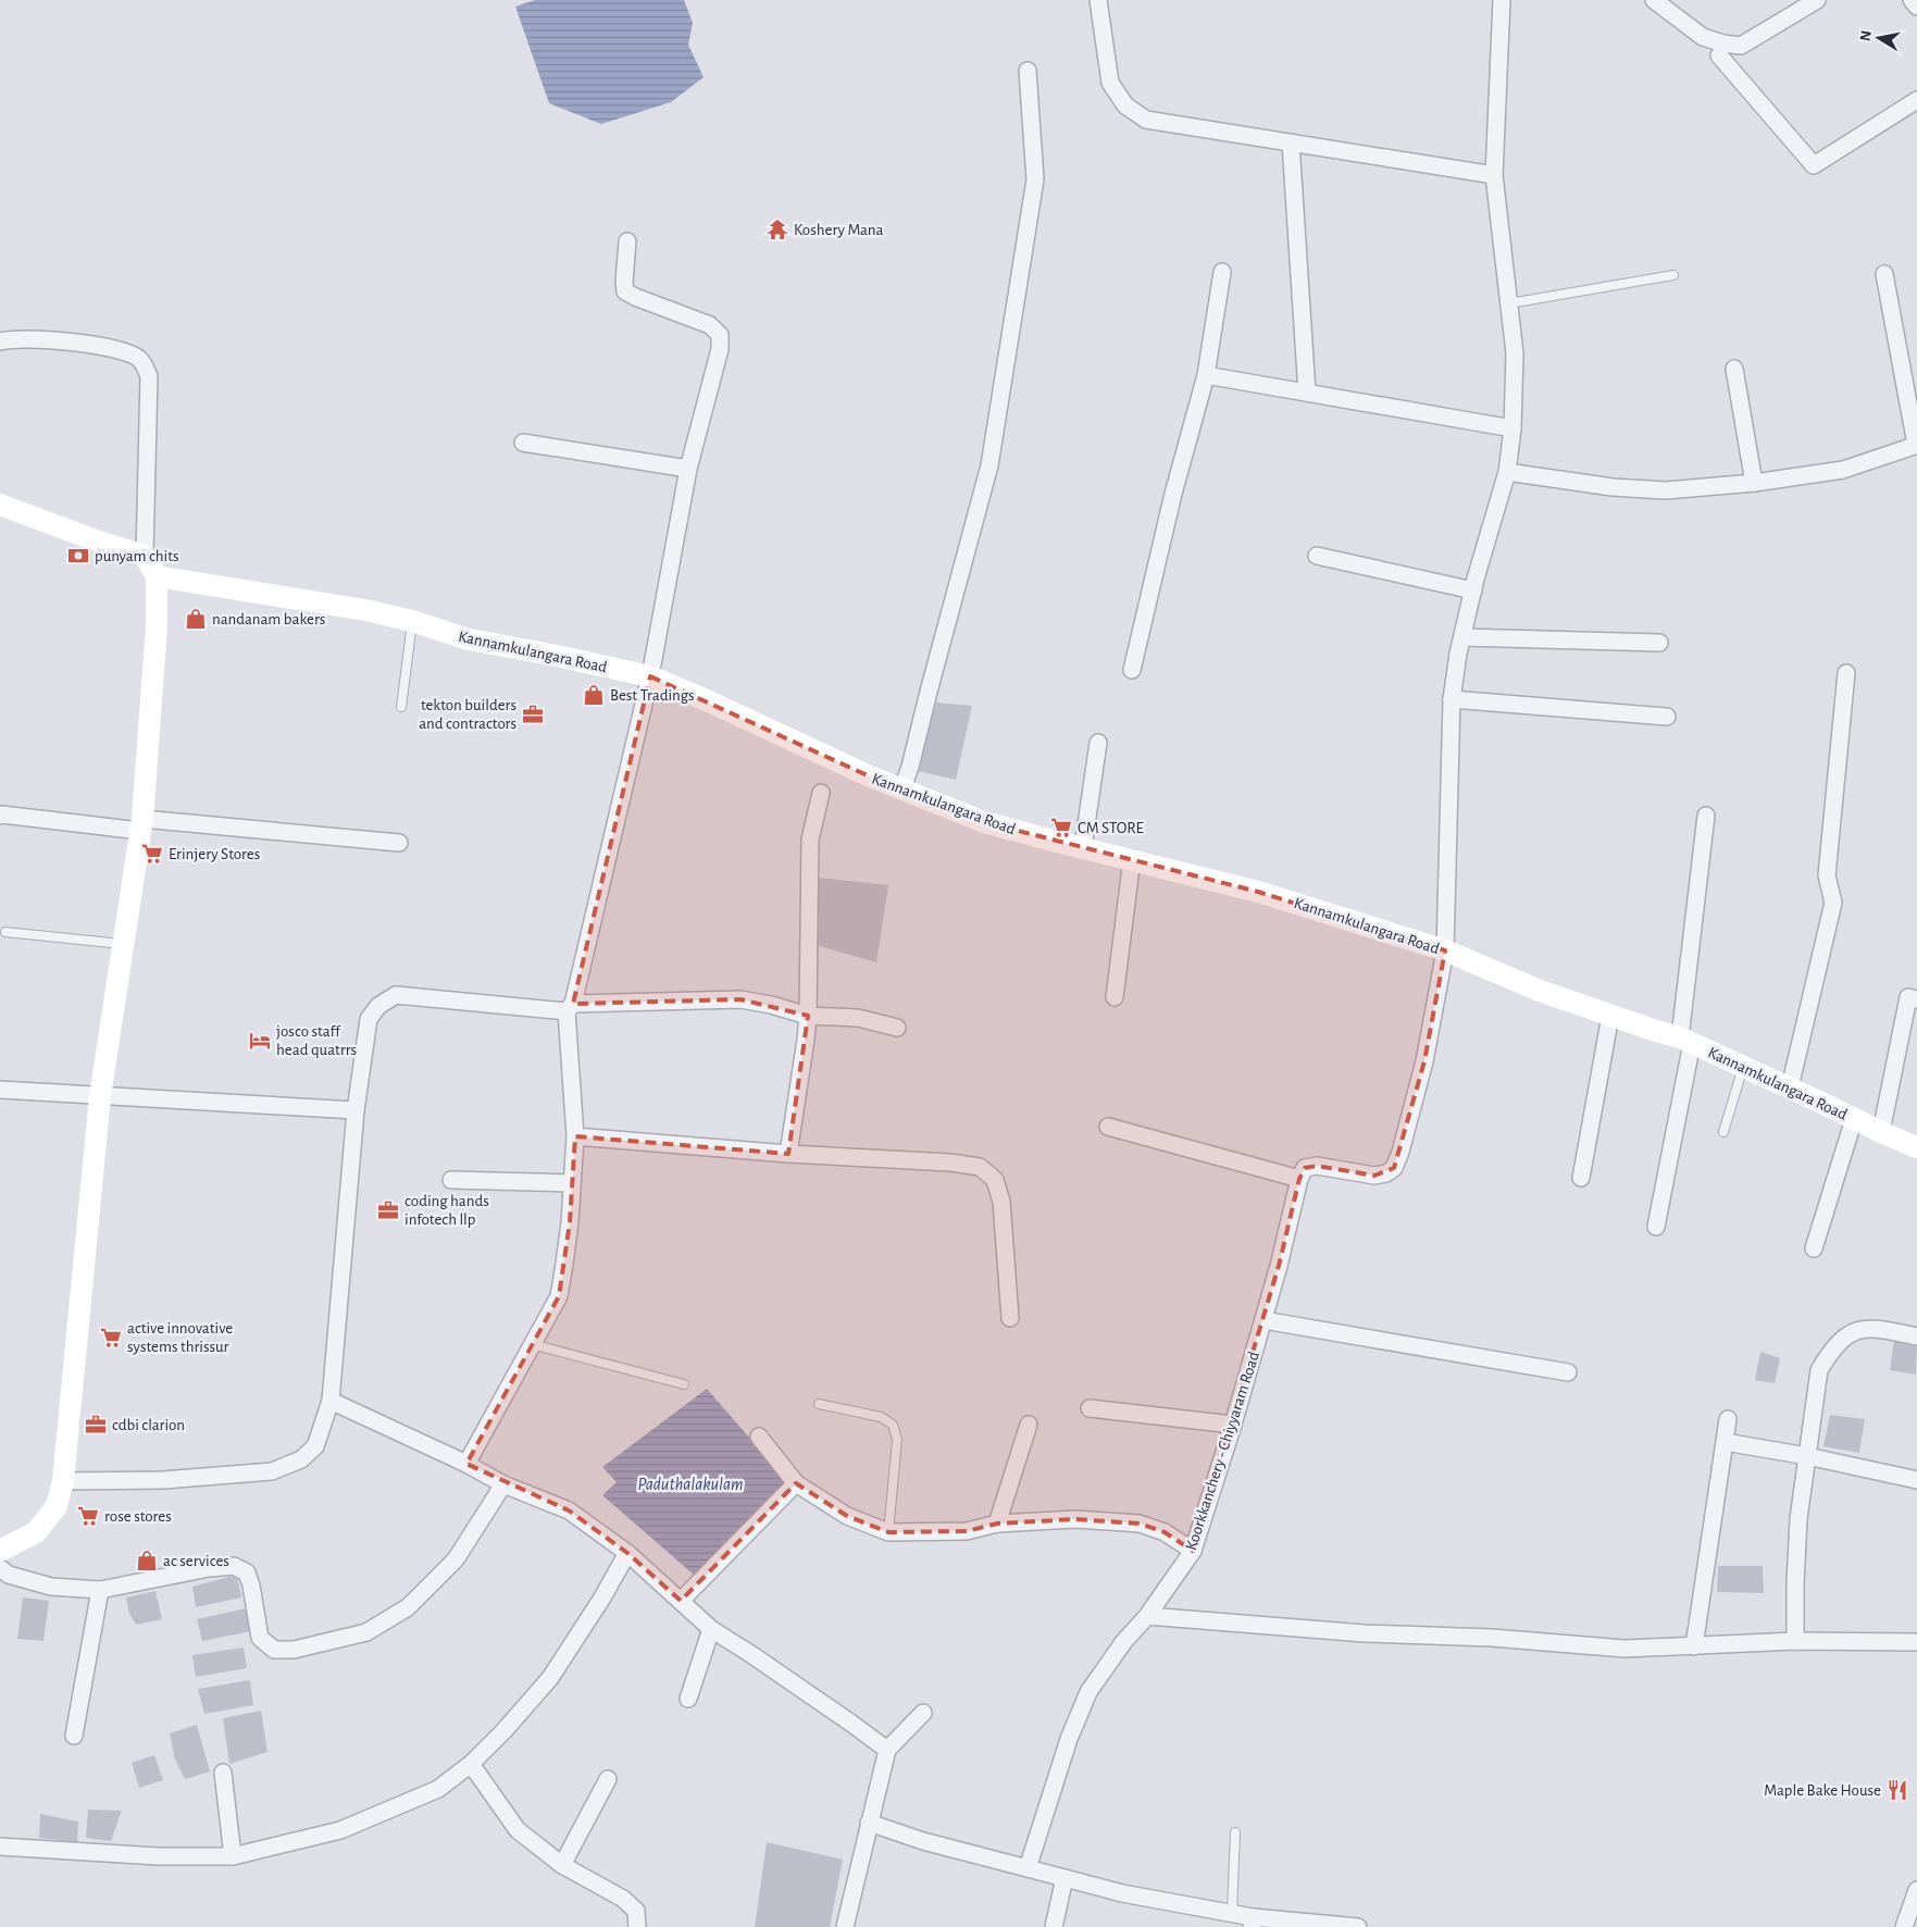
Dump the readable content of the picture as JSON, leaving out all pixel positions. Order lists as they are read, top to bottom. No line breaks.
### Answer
{"streets":{"street":["Kannamkulangara Road","Koorkkanchery - Chiyyaram Road"]},"water":["Paduthalakulam"],"places":{"temple":["Koshery Mana"],"bank":["punyam chits"],"shop":["nandanam bakers","Best Tradings","ac services"],"office":["tekton builders and contractors","coding hands infotech llp","cdbi clarion"],"supermarket":["CM STORE","Erinjery Stores","active innovative systems thrissur","rose stores"],"hotel":["josco staff head quatrrs"],"restaurant":["Maple Bake House"]},"north":"left"}
